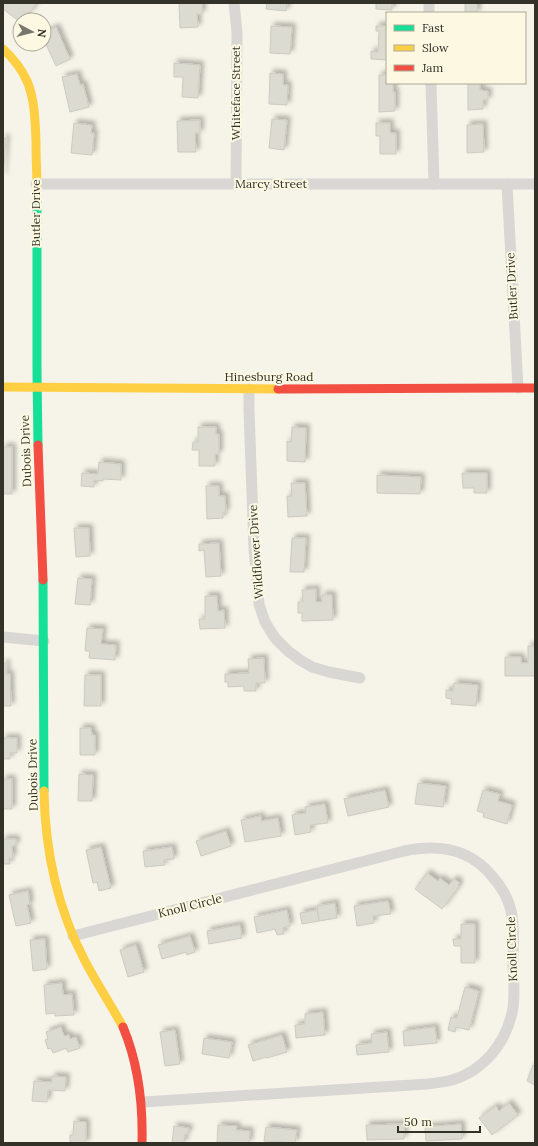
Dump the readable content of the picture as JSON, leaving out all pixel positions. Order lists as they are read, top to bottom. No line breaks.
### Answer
{"streets":{"street":["Whiteface Street","Marcy Street","Butler Drive","Hinesburg Road","Dubois Drive","Wildflower Drive","Knoll Circle"]},"crossings":[["Whiteface Street","Marcy Street"],["Marcy Street","Butler Drive"],["Butler Drive","Hinesburg Road"],["Butler Drive","Dubois Drive"],["Hinesburg Road","Dubois Drive"],["Hinesburg Road","Wildflower Drive"],["Dubois Drive","Knoll Circle"]],"legend":["Fast","Slow","Jam"],"scale_bar":"50 m","north":"right"}
